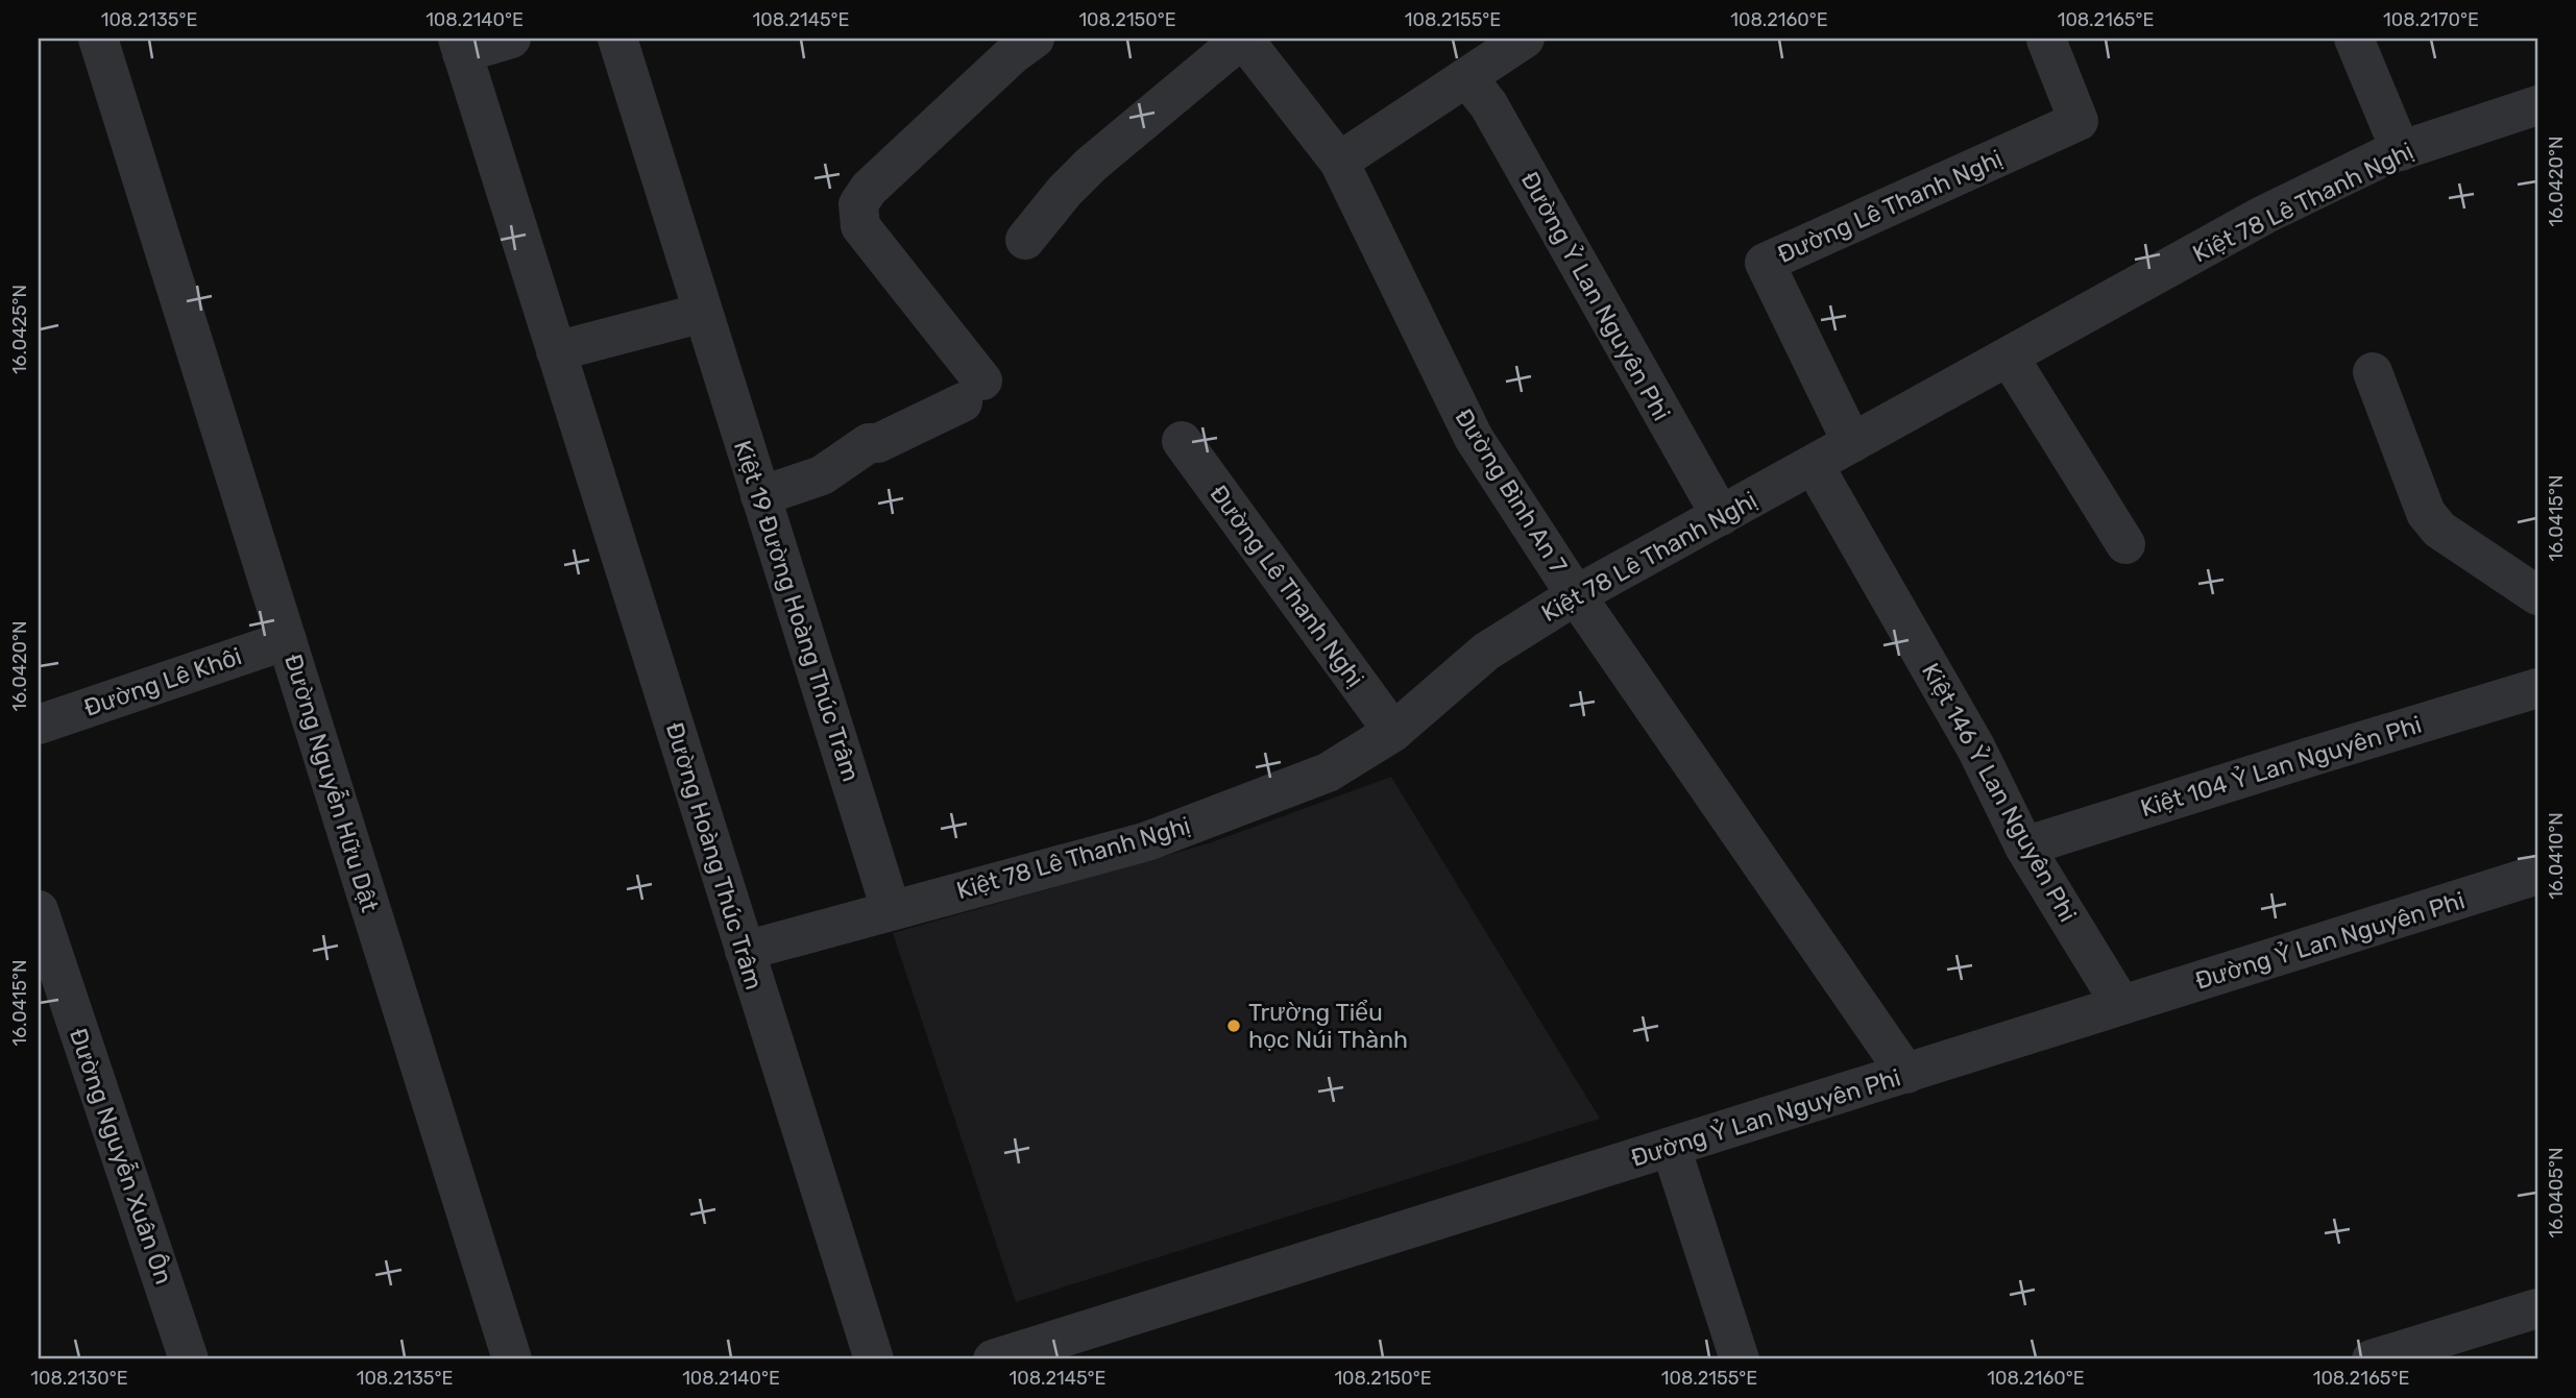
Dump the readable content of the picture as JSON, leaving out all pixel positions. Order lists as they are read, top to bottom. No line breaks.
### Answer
{"streets":{"street":["Kiệt 78 Lê Thanh Nghị","Đường Lê Thanh Nghị","Đường Ỷ Lan Nguyên Phi","Đường Bình An 7","Kiệt 19 Đường Hoàng Thúc Trâm","Đường Lê Khôi","Kiệt 104 Ỷ Lan Nguyên Phi","Đường Nguyễn Hữu Dật","Kiệt 146 Ỷ Lan Nguyên Phi","Đường Hoàng Thúc Trâm","Đường Nguyễn Xuân Ôn"]},"crossings":[["Kiệt 78 Lê Thanh Nghị","Đường Lê Thanh Nghị"],["Kiệt 78 Lê Thanh Nghị","Đường Ỷ Lan Nguyên Phi"],["Kiệt 78 Lê Thanh Nghị","Đường Bình An 7"],["Kiệt 78 Lê Thanh Nghị","Kiệt 19 Đường Hoàng Thúc Trâm"],["Kiệt 78 Lê Thanh Nghị","Kiệt 146 Ỷ Lan Nguyên Phi"],["Kiệt 78 Lê Thanh Nghị","Đường Hoàng Thúc Trâm"],["Đường Ỷ Lan Nguyên Phi","Đường Bình An 7"],["Đường Ỷ Lan Nguyên Phi","Kiệt 146 Ỷ Lan Nguyên Phi"],["Đường Lê Khôi","Đường Nguyễn Hữu Dật"],["Kiệt 104 Ỷ Lan Nguyên Phi","Kiệt 146 Ỷ Lan Nguyên Phi"]],"places":["Trường Tiểu học Núi Thành"],"coordinates":["108.2135°E","108.2140°E","108.2145°E","108.2150°E","108.2155°E","108.2160°E","108.2165°E","108.2170°E","16.0420°N","16.0425°N","16.0415°N","16.0410°N","16.0405°N","108.2130°E"]}
